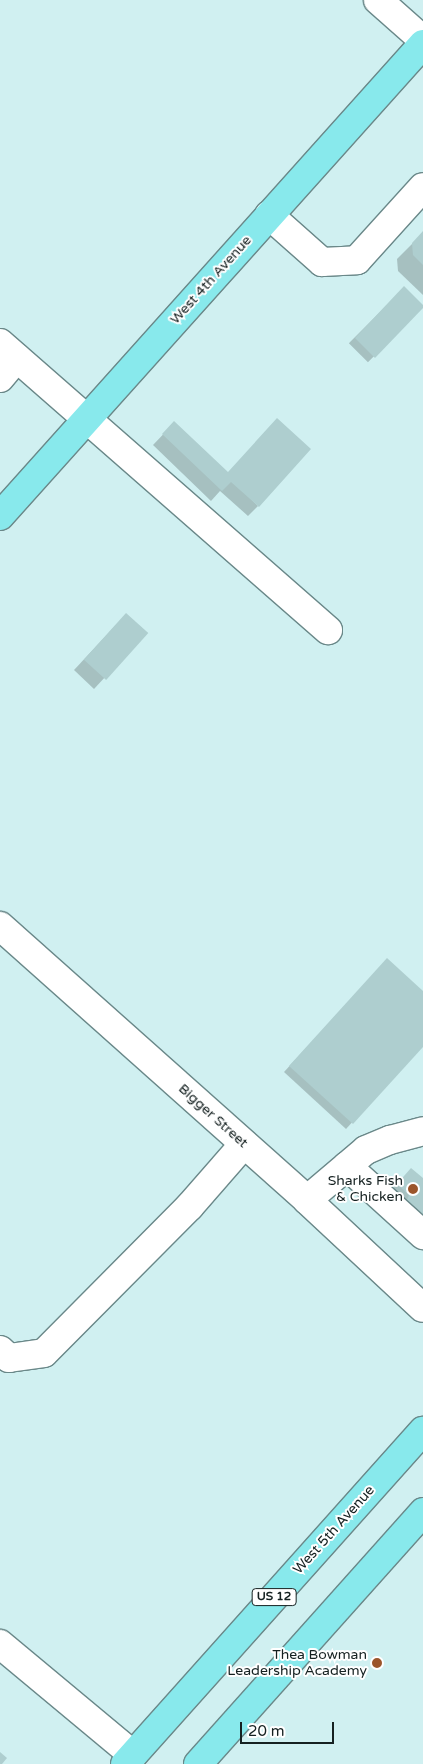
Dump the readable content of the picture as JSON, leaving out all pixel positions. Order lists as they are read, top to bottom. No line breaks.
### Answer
{"streets":{"main road":["West 4th Avenue","West 5th Avenue","US 12"],"street":["Bigger Street"]},"places":["Sharks Fish & Chicken","Thea Bowman Leadership Academy"],"scale_bar":"20 m"}
